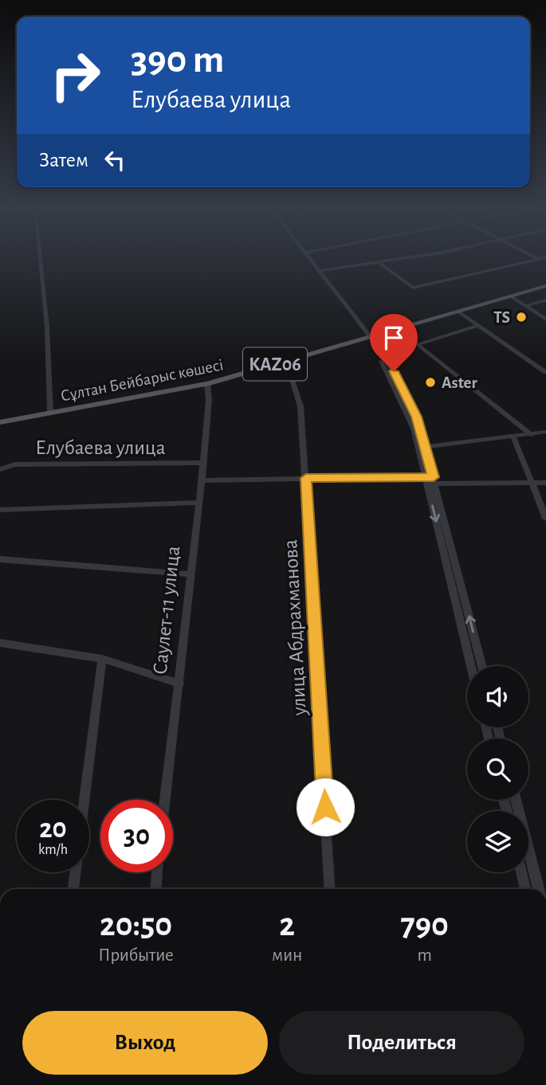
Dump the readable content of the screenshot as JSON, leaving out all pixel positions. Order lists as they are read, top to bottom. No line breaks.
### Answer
{"streets":{"main road":["KAZ06","Сұлтан Бейбарыс көшесі"],"street":["Елубаева улица","Саулет-11 улица","улица Абдрахманова"]},"crossings":[["Сұлтан Бейбарыс көшесі","Саулет-11 улица"],["Сұлтан Бейбарыс көшесі","улица Абдрахманова"],["Елубаева улица","Саулет-11 улица"]],"places":["TS","Aster"],"page":{"turn":["390 m","Елубаева улица"],"then":"Затем","speed":"20 km/h","limit":"30","eta":["20:50","Прибытие","2","мин","790","m"],"buttons":["Выход","Поделиться"]}}
